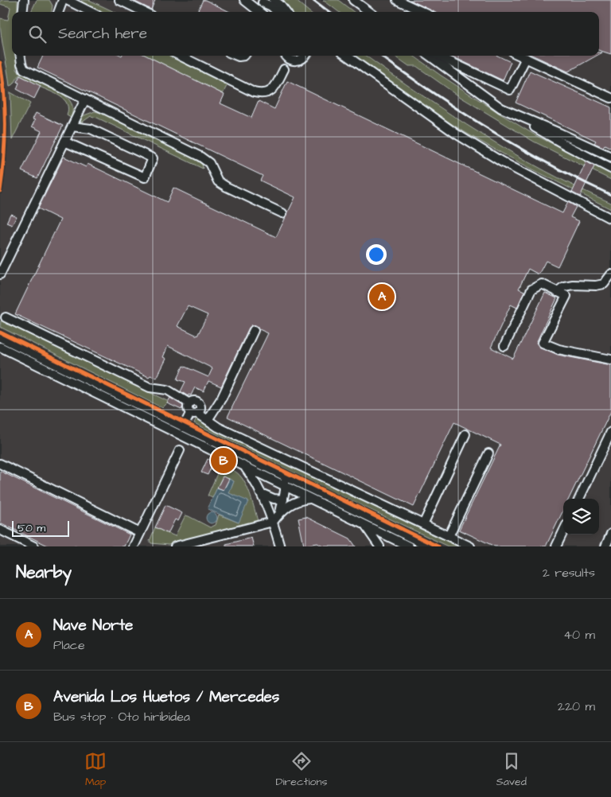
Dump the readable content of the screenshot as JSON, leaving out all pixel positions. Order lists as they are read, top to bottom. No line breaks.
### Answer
{"scale_bar":"50 m","page":{"search":"Search here","pins":["A","B"],"scale":"50 m","heading":["Nearby","2 results"],"list":[{"mark":"A","name":"Nave Norte","note":"Place","value":"40 m"},{"mark":"B","name":"Avenida Los Huetos / Mercedes","note":"Bus stop · Oto hiribidea","value":"220 m"}],"nav":["Map","Directions","Saved"]}}
